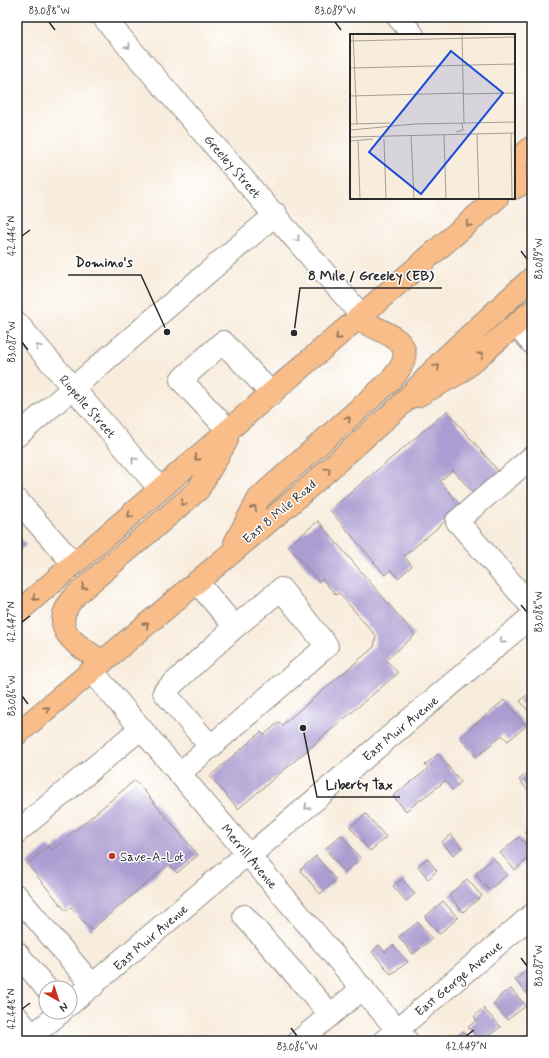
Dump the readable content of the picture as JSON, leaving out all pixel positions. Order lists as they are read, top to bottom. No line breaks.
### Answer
{"streets":{"highway":["East 8 Mile Road"],"street":["Greeley Street","Riopelle Street","East Muir Avenue","Merrill Avenue","East George Avenue"]},"crossings":[["East 8 Mile Road","Merrill Avenue"],["East Muir Avenue","Merrill Avenue"],["Merrill Avenue","East George Avenue"]],"one_way":["Greeley Street","East Muir Avenue"],"places":["Domino's","8 Mile / Greeley (EB)","Liberty Tax","Save-A-Lot"],"north":"bottom right","coordinates":["83.088°W","83.089°W","42.446°N","83.087°W","42.447°N","83.086°W","42.448°N","42.449°N"]}
